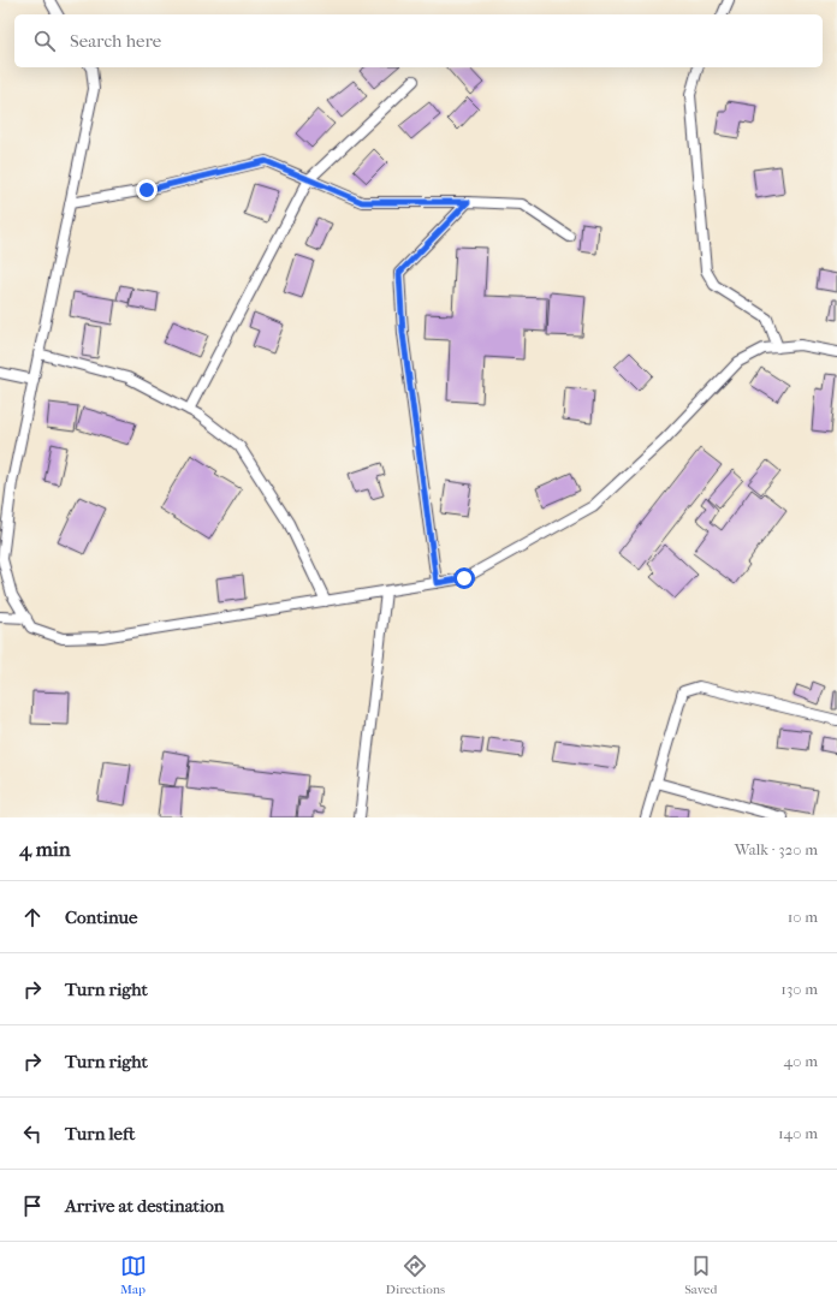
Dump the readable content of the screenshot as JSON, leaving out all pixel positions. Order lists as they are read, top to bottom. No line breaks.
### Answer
{"page":{"search":"Search here","heading":["4 min","Walk · 320 m"],"list":[["Continue","10 m"],["Turn right","130 m"],["Turn right","40 m"],["Turn left","140 m"],"Arrive at destination"],"nav":["Map","Directions","Saved"]}}
